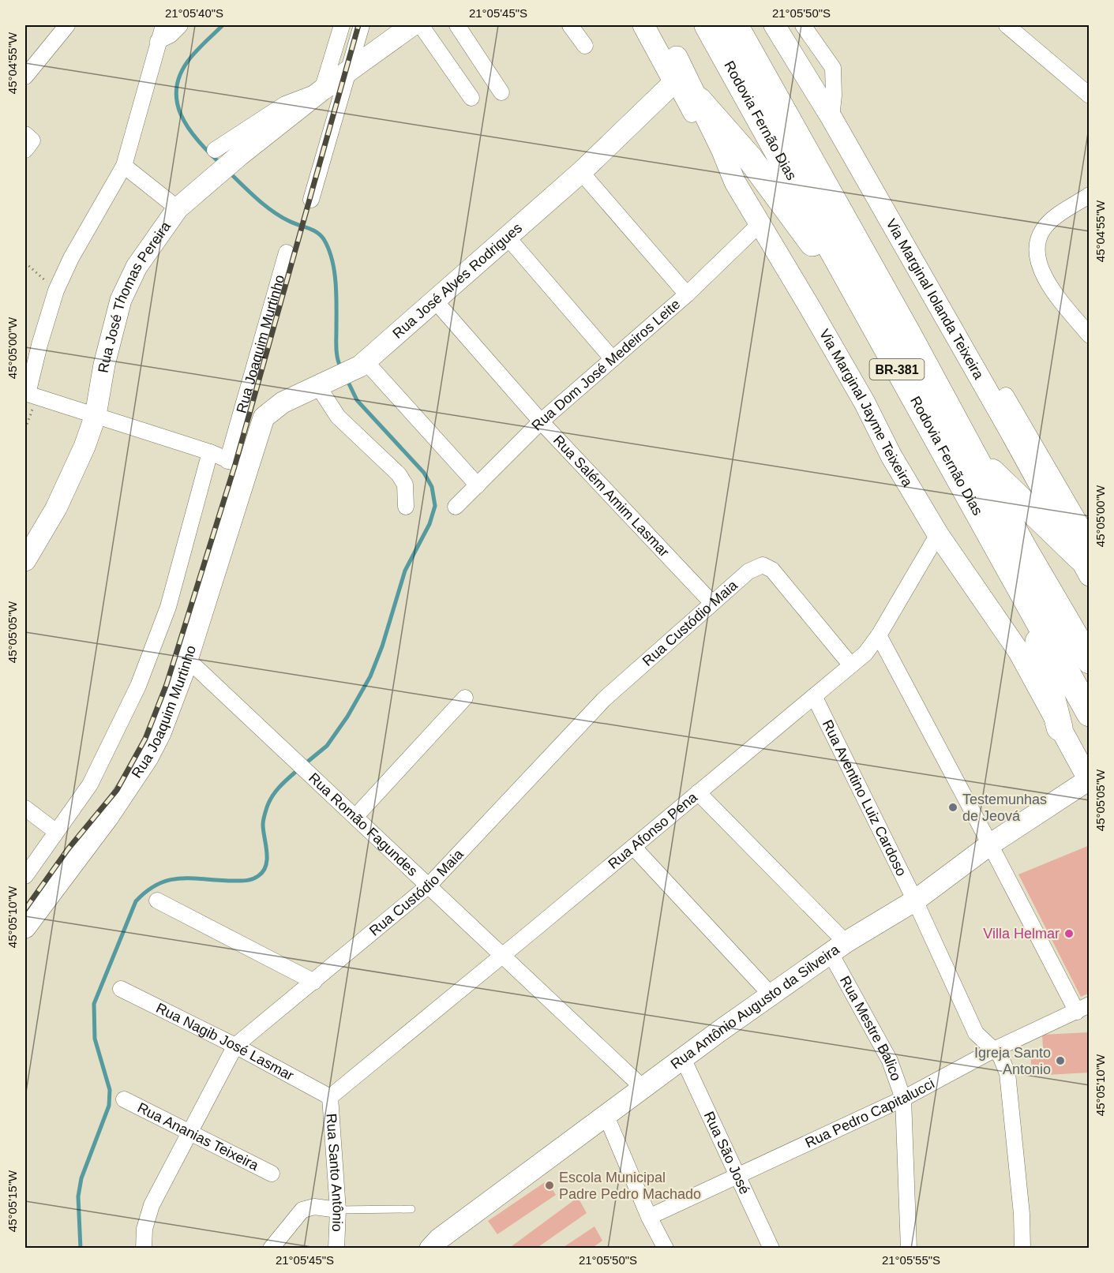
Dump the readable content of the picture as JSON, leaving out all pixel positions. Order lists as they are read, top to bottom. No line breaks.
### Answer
{"streets":{"highway":["Rodovia Fernão Dias","BR-381"],"street":["Rua José Alves Rodrigues","Rua José Thomas Pereira","Via Marginal Iolanda Teixeira","Rua Joaquim Murtinho","Rua Dom José Medeiros Leite","Via Marginal Jayme Teixeira","Rua Salém Amim Lasmar","Rua Custódio Maia","Rua Aventino Luiz Cardoso","Rua Romão Fagundes","Rua Afonso Pena","Rua Antônio Augusto da Silveira","Rua Mestre Balico","Rua Nagib José Lasmar","Rua Pedro Capitalucci","Rua Ananias Teixeira","Rua São José","Rua Santo Antônio"]},"crossings":[["Rua José Alves Rodrigues","Rua Joaquim Murtinho"],["Rua José Alves Rodrigues","Rua Salém Amim Lasmar"],["Rua Joaquim Murtinho","Rua Romão Fagundes"],["Rua Dom José Medeiros Leite","Via Marginal Jayme Teixeira"],["Rua Dom José Medeiros Leite","Rua Salém Amim Lasmar"],["Via Marginal Jayme Teixeira","Rua Afonso Pena"],["Via Marginal Jayme Teixeira","Rua Antônio Augusto da Silveira"],["Rua Salém Amim Lasmar","Rua Custódio Maia"],["Rua Custódio Maia","Rua Romão Fagundes"],["Rua Custódio Maia","Rua Afonso Pena"],["Rua Custódio Maia","Rua Nagib José Lasmar"],["Rua Custódio Maia","Rua Ananias Teixeira"],["Rua Aventino Luiz Cardoso","Rua Afonso Pena"],["Rua Aventino Luiz Cardoso","Rua Antônio Augusto da Silveira"],["Rua Aventino Luiz Cardoso","Rua Pedro Capitalucci"],["Rua Romão Fagundes","Rua Afonso Pena"],["Rua Romão Fagundes","Rua Antônio Augusto da Silveira"],["Rua Afonso Pena","Rua Mestre Balico"],["Rua Afonso Pena","Rua Nagib José Lasmar"],["Rua Afonso Pena","Rua Santo Antônio"],["Rua Antônio Augusto da Silveira","Rua Mestre Balico"],["Rua Antônio Augusto da Silveira","Rua São José"],["Rua Mestre Balico","Rua Pedro Capitalucci"],["Rua Nagib José Lasmar","Rua Santo Antônio"],["Rua Pedro Capitalucci","Rua São José"]],"places":["Testemunhas de Jeová","Villa Helmar","Igreja Santo Antonio","Escola Municipal Padre Pedro Machado"],"coordinates":["21°05'40\"S","21°05'45\"S","21°05'50\"S","45°04'55\"W","45°05'00\"W","45°05'05\"W","45°05'10\"W","45°05'15\"W","21°05'55\"S"]}
